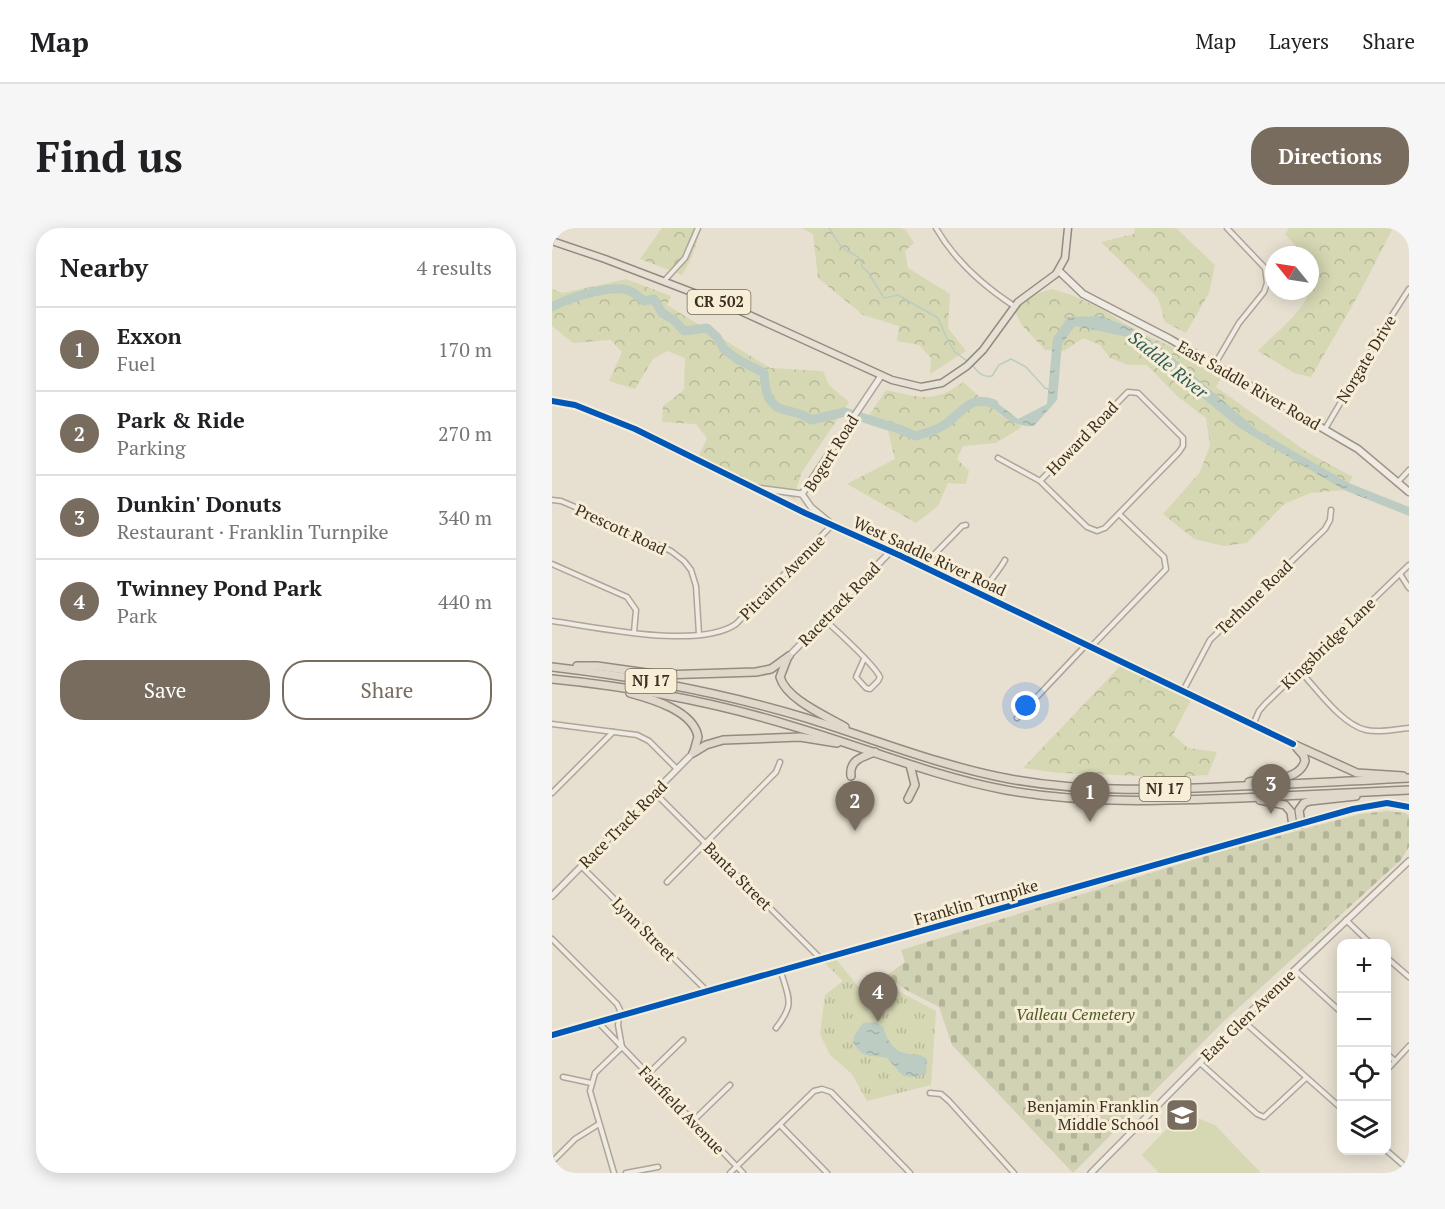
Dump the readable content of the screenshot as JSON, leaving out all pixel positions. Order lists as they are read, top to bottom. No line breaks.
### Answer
{"streets":{"highway":["NJ 17"],"main road":["CR 502","East Saddle River Road"],"street":["Norgate Drive","Howard Road","Bogert Road","Prescott Road","West Saddle River Road","Pitcairn Avenue","Terhune Road","Racetrack Road","Kingsbridge Lane","Race Track Road","Banta Street","Franklin Turnpike","Lynn Street","East Glen Avenue","Fairfield Avenue"]},"crossings":[["CR 502","East Saddle River Road"],["CR 502","Bogert Road"],["Norgate Drive","East Saddle River Road"],["Bogert Road","West Saddle River Road"],["Bogert Road","Pitcairn Avenue"],["Prescott Road","Pitcairn Avenue"],["West Saddle River Road","Pitcairn Avenue"],["West Saddle River Road","Terhune Road"],["West Saddle River Road","Racetrack Road"],["West Saddle River Road","Kingsbridge Lane"],["Race Track Road","Banta Street"],["Race Track Road","Lynn Street"],["Banta Street","Franklin Turnpike"],["Franklin Turnpike","Lynn Street"],["Franklin Turnpike","Fairfield Avenue"]],"water":["Saddle River"],"parks":["Valleau Cemetery"],"places":{"school or university":["Benjamin Franklin Middle School"]},"north":"top left","page":{"header":"Map","nav":["Map","Layers","Share"],"buttons":["Directions",["Save","Share"]],"title":"Find us","heading":["Nearby","4 results"],"list":[{"mark":"1","name":"Exxon","note":"Fuel","value":"170 m"},{"mark":"2","name":"Park & Ride","note":"Parking","value":"270 m"},{"mark":"3","name":"Dunkin' Donuts","note":"Restaurant · Franklin Turnpike","value":"340 m"},{"mark":"4","name":"Twinney Pond Park","note":"Park","value":"440 m"}],"pins":["3","1","2","4"],"map_buttons":["+","−"]}}
